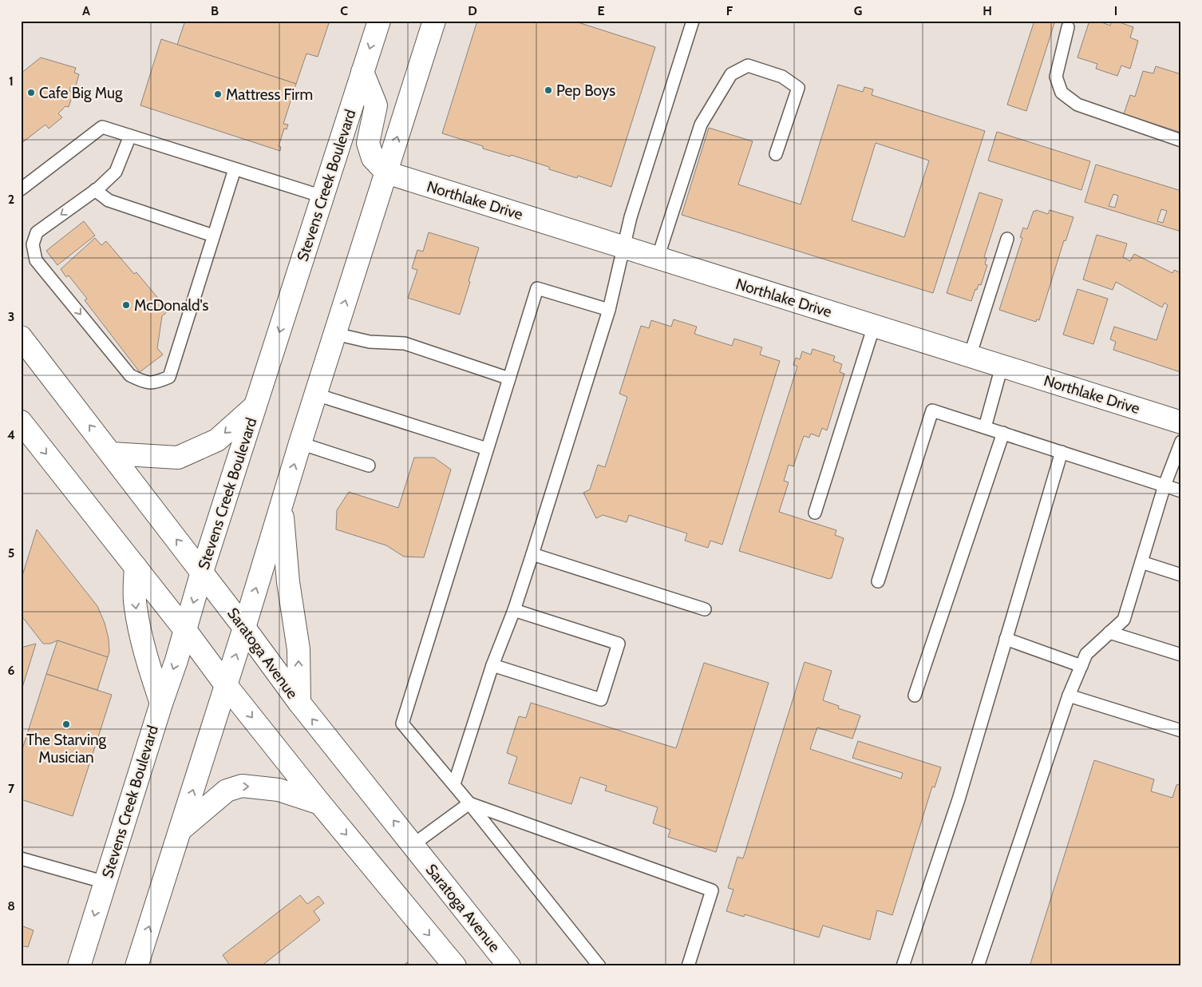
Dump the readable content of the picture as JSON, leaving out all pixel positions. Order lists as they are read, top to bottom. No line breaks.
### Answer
{"streets":{"main road":["Stevens Creek Boulevard","Northlake Drive","Saratoga Avenue"]},"crossings":[["Stevens Creek Boulevard","Saratoga Avenue"]],"places":["Pep Boys","Cafe Big Mug","Mattress Firm","McDonald's","The Starving Musician"],"grid":{"columns":["A","B","C","D","E","F","G","H","I"],"rows":["1","2","3","4","5","6","7","8"]}}
